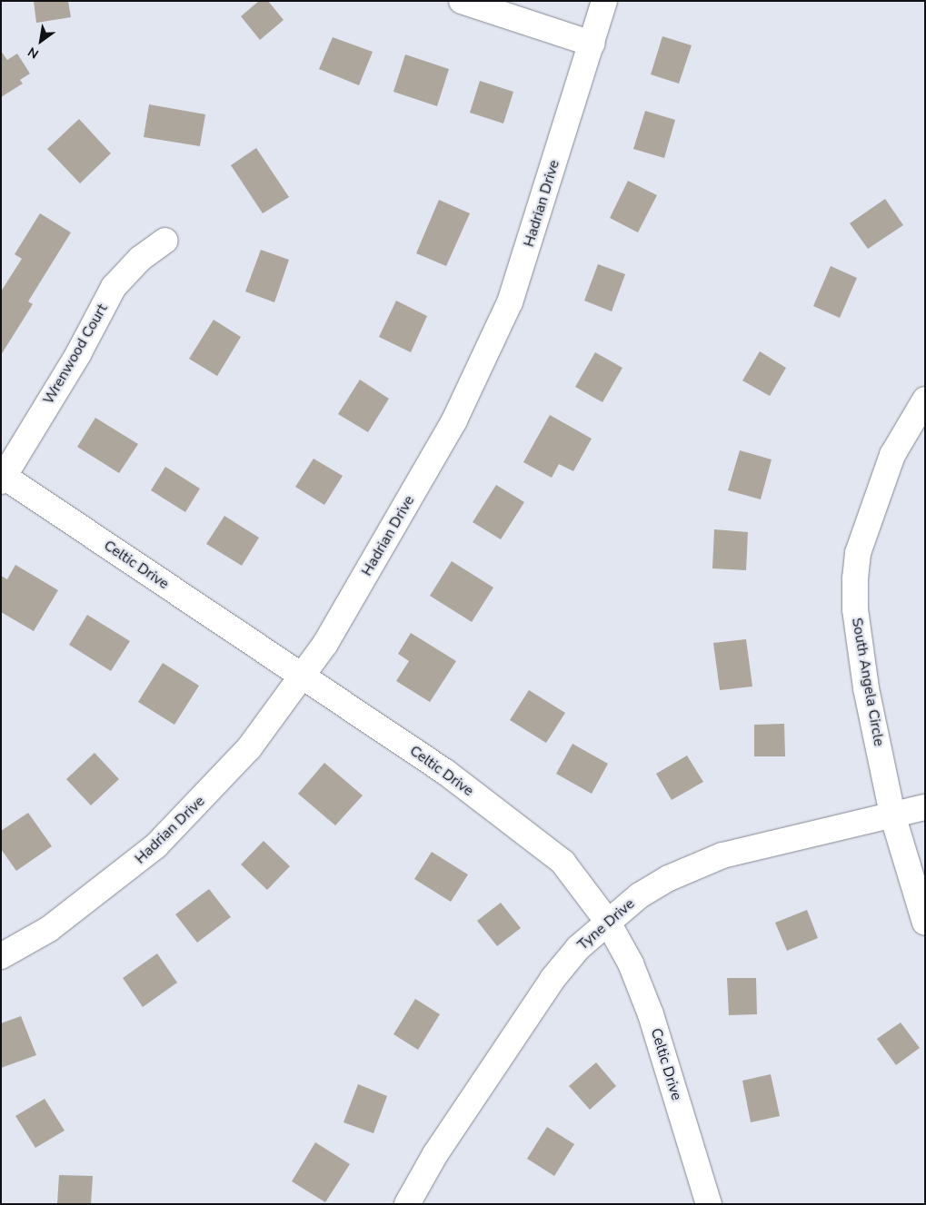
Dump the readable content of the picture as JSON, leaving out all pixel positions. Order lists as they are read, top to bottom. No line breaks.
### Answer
{"streets":{"street":["Hadrian Drive","Wrenwood Court","Celtic Drive","South Angela Circle","Tyne Drive"]},"crossings":[["Hadrian Drive","Celtic Drive"],["Wrenwood Court","Celtic Drive"],["Celtic Drive","Tyne Drive"],["South Angela Circle","Tyne Drive"]],"north":"bottom left"}
